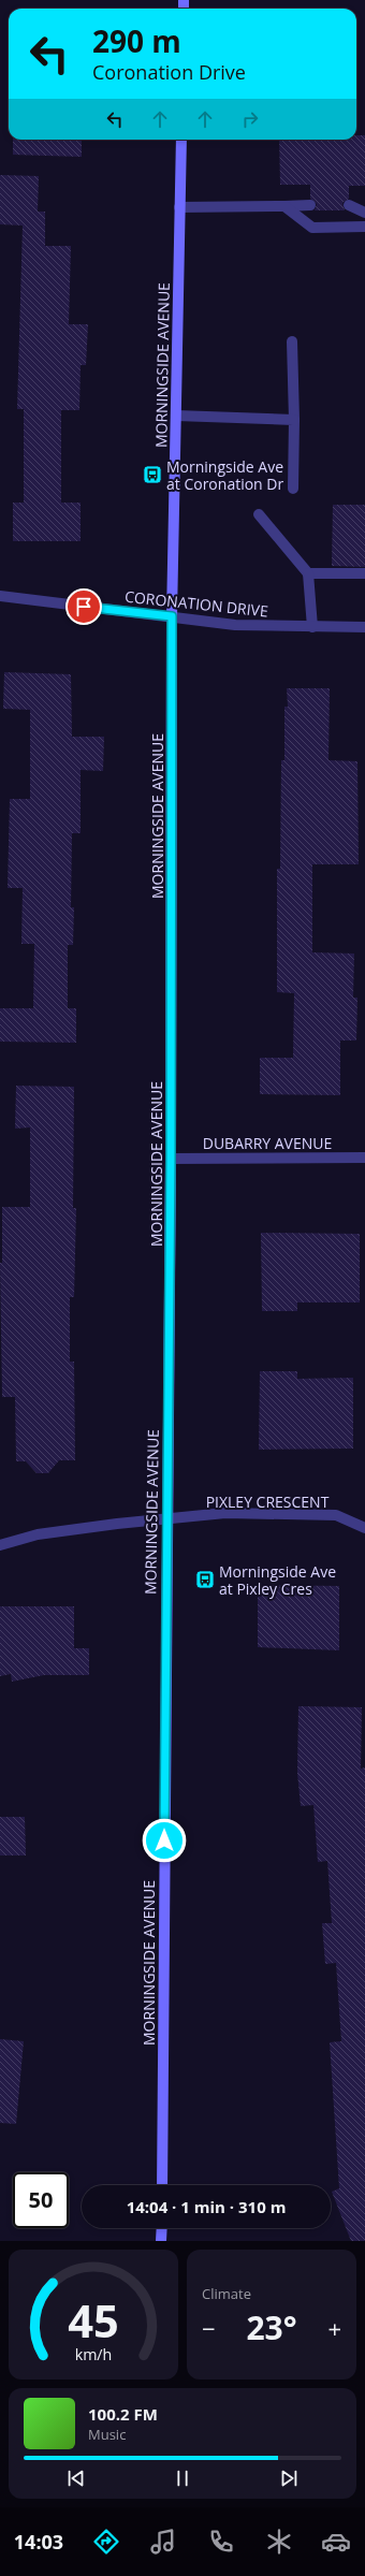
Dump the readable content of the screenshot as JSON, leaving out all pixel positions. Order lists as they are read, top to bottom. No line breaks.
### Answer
{"streets":{"main road":["MORNINGSIDE AVENUE"],"street":["CORONATION DRIVE","DUBARRY AVENUE","PIXLEY CRESCENT"]},"crossings":[["MORNINGSIDE AVENUE","CORONATION DRIVE"],["MORNINGSIDE AVENUE","DUBARRY AVENUE"],["MORNINGSIDE AVENUE","PIXLEY CRESCENT"]],"places":{"bus stop":["Morningside Ave at Coronation Dr","Morningside Ave at Pixley Cres"]},"page":{"turn":["290 m","Coronation Drive"],"limit":"50","trip":"14:04 · 1 min · 310 m","tile":"Climate","heat":["−","23°","+"],"song":["100.2 FM","Music"],"tabs":"14:03","gauge":["45","km/h"]}}
